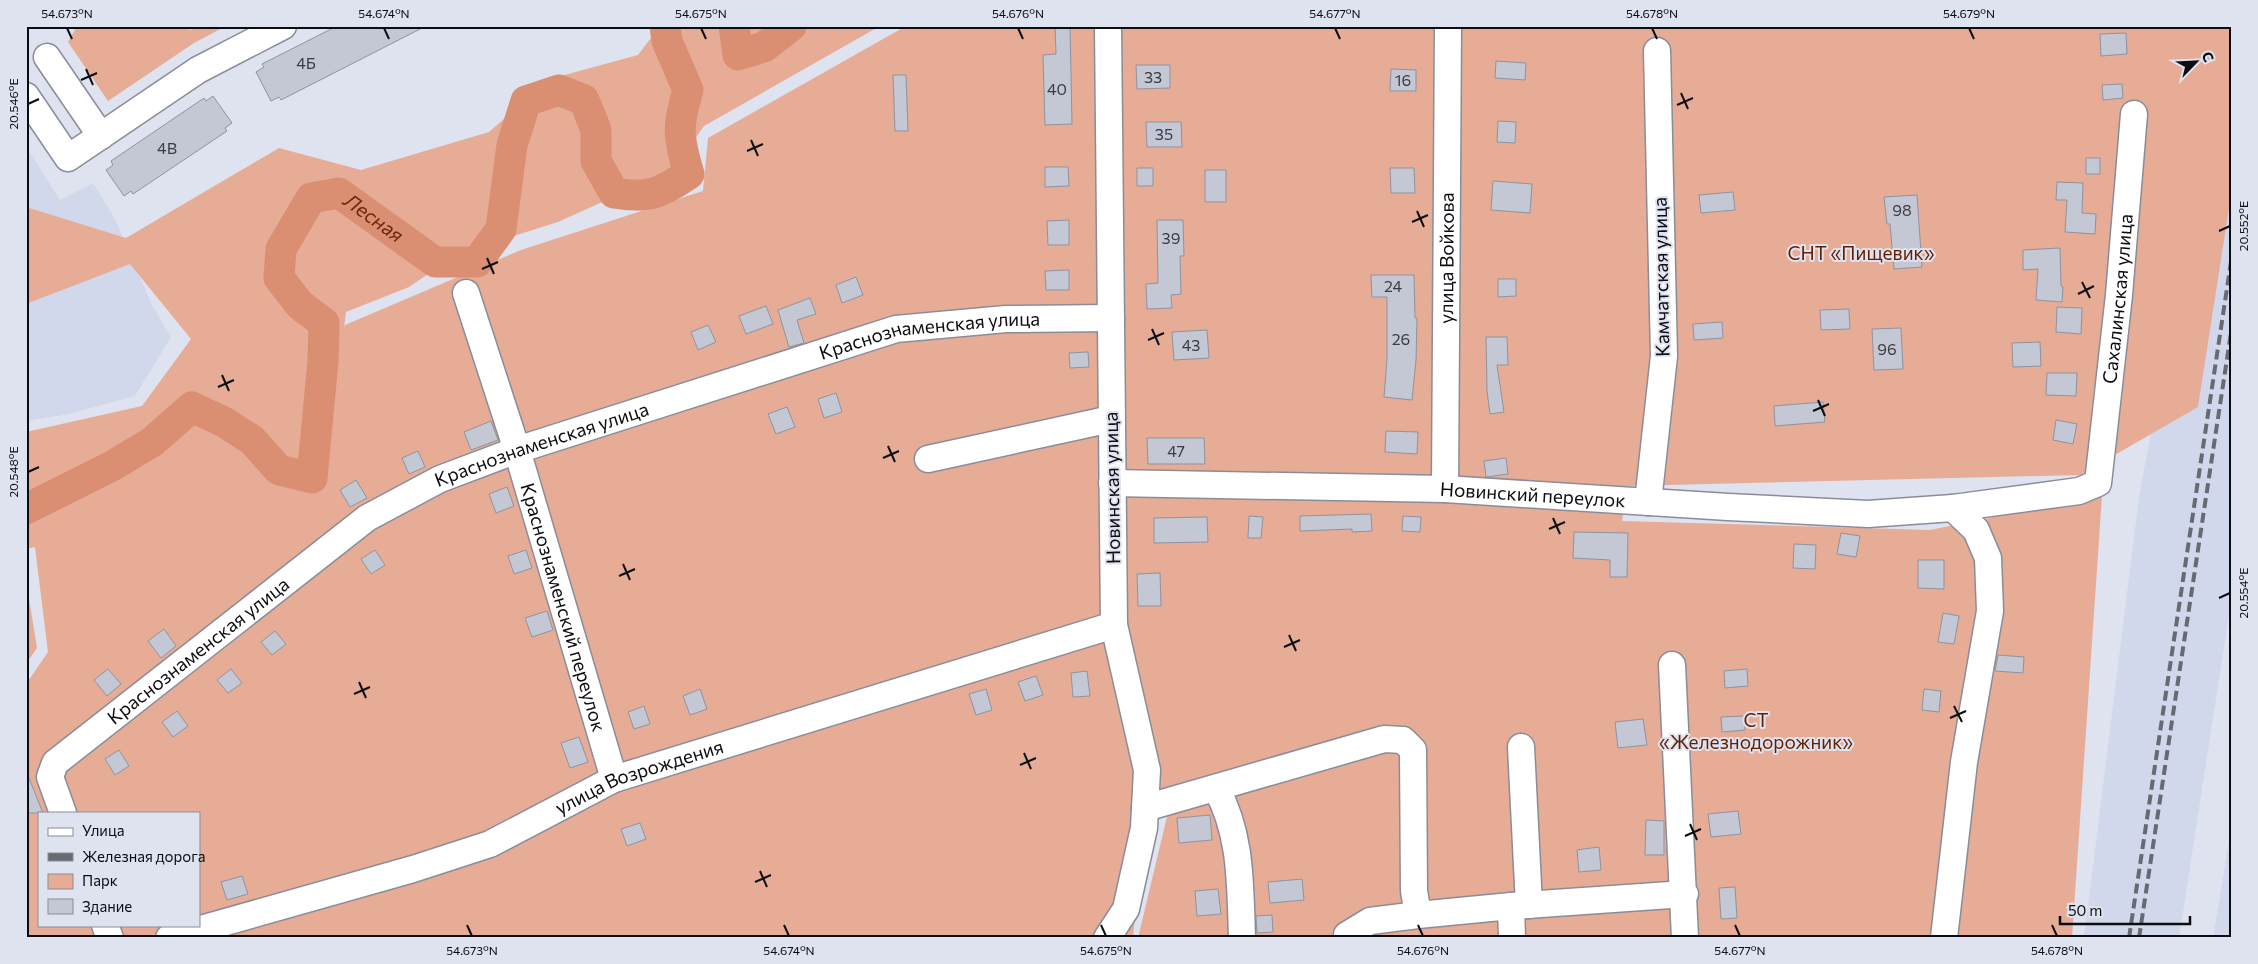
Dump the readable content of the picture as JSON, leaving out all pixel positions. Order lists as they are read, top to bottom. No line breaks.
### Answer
{"streets":{"street":["улица Войкова","Камчатская улица","Сахалинская улица","Краснознаменская улица","Новинская улица","Новинский переулок","Краснознаменский переулок","улица Возрождения"]},"crossings":[["улица Войкова","Новинский переулок"],["Камчатская улица","Новинский переулок"],["Сахалинская улица","Новинский переулок"],["Краснознаменская улица","Новинская улица"],["Краснознаменская улица","Краснознаменский переулок"],["Новинская улица","Новинский переулок"],["Новинская улица","улица Возрождения"],["Краснознаменский переулок","улица Возрождения"]],"water":["Лесная"],"parks":["СНТ «Пищевик»","СТ «Железнодорожник»"],"house_numbers":["4Б","33","16","40","35","4В","98","39","24","26","43","96","47"],"legend":["Улица","Железная дорога","Парк","Здание"],"scale_bar":"50 m","north":"top right","coordinates":["54.673°N","54.674°N","54.675°N","54.676°N","54.677°N","54.678°N","54.679°N","20.546°E","20.552°E","20.548°E","20.554°E"]}
